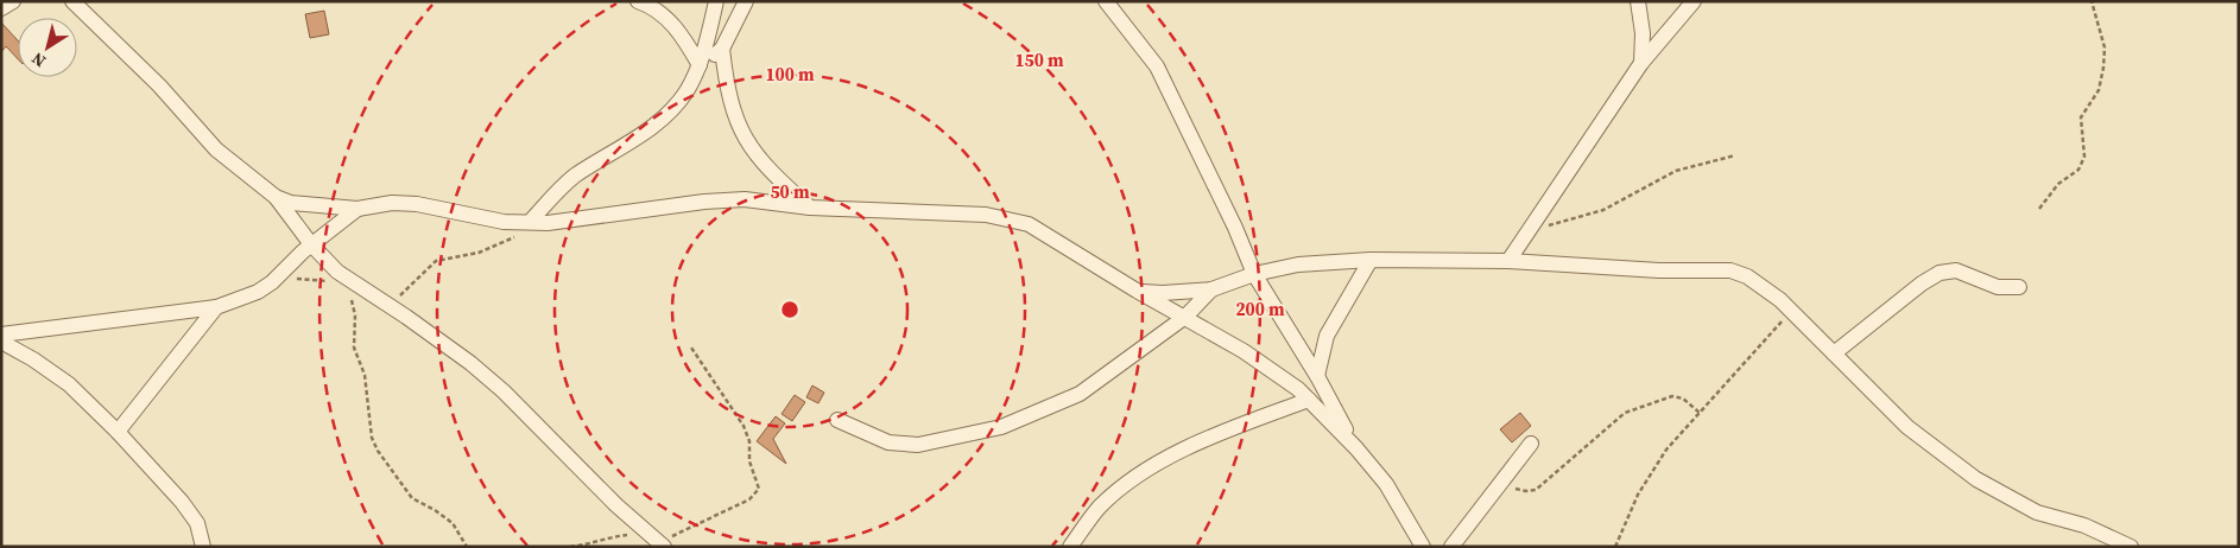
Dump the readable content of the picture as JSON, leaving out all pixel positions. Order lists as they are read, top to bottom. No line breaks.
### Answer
{"north":"bottom left","rings":["150 m","100 m","50 m","200 m"]}
